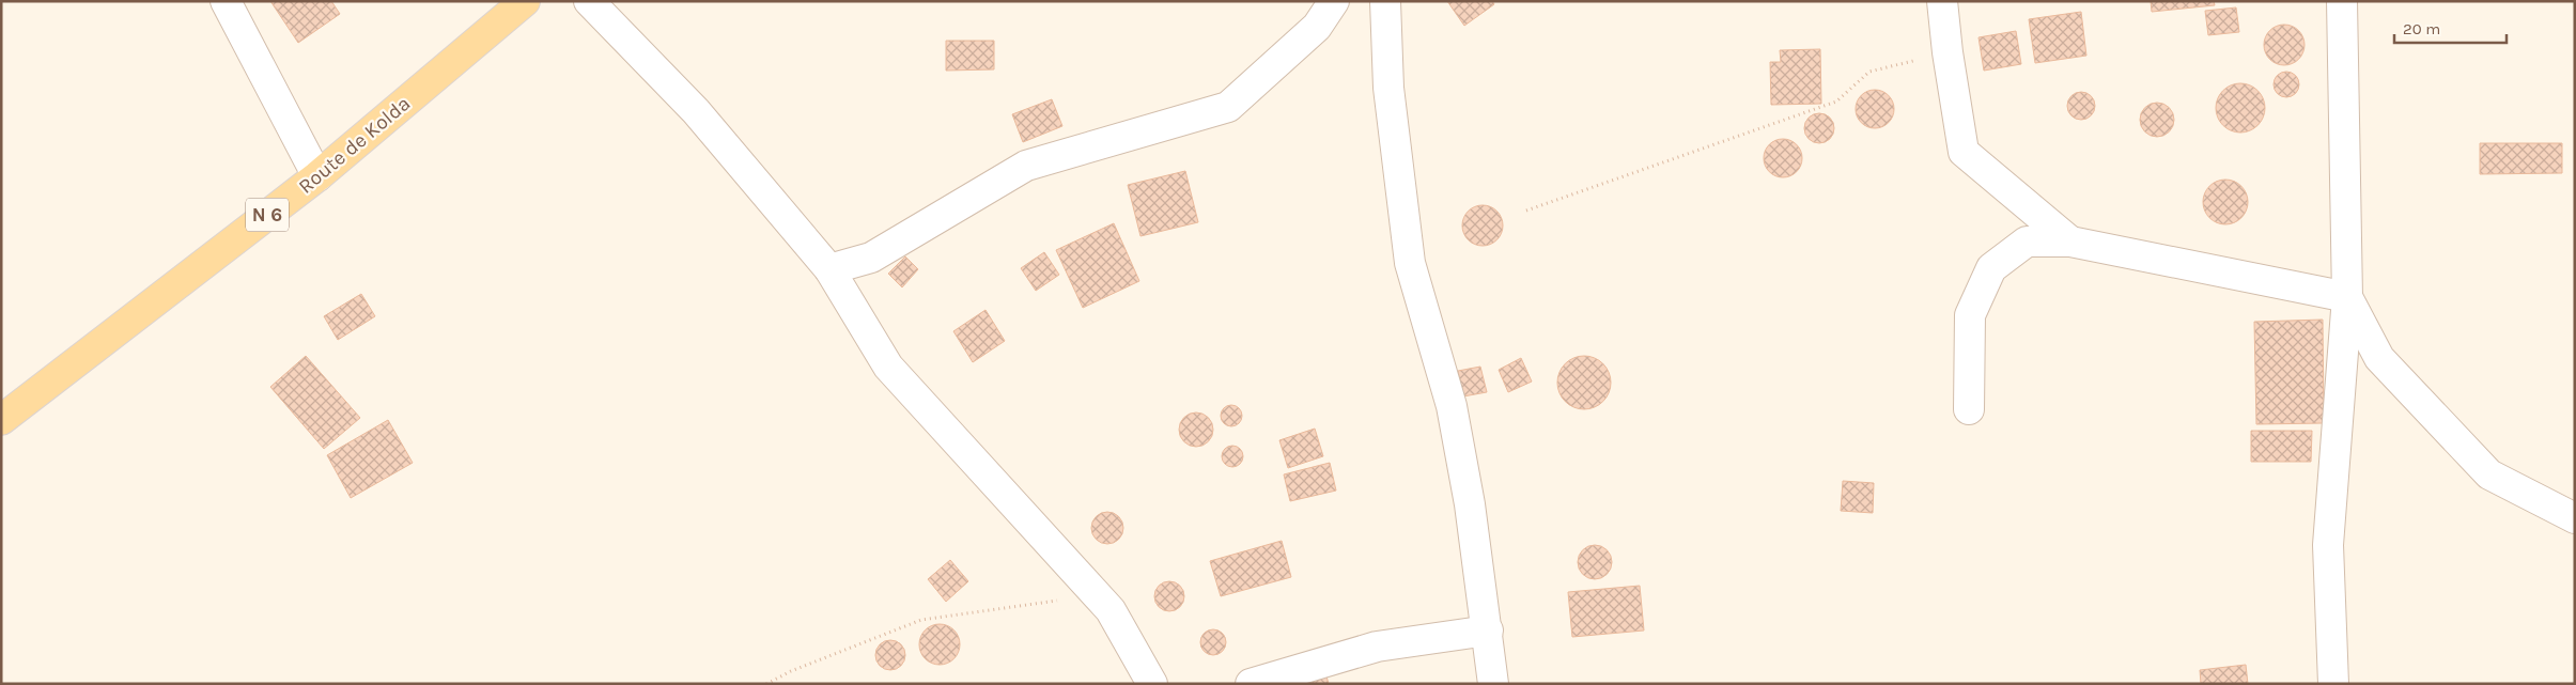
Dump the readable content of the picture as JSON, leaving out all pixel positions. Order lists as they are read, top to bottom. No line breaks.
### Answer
{"streets":{"main road":["Route de Kolda","N 6"]},"scale_bar":"20 m"}
